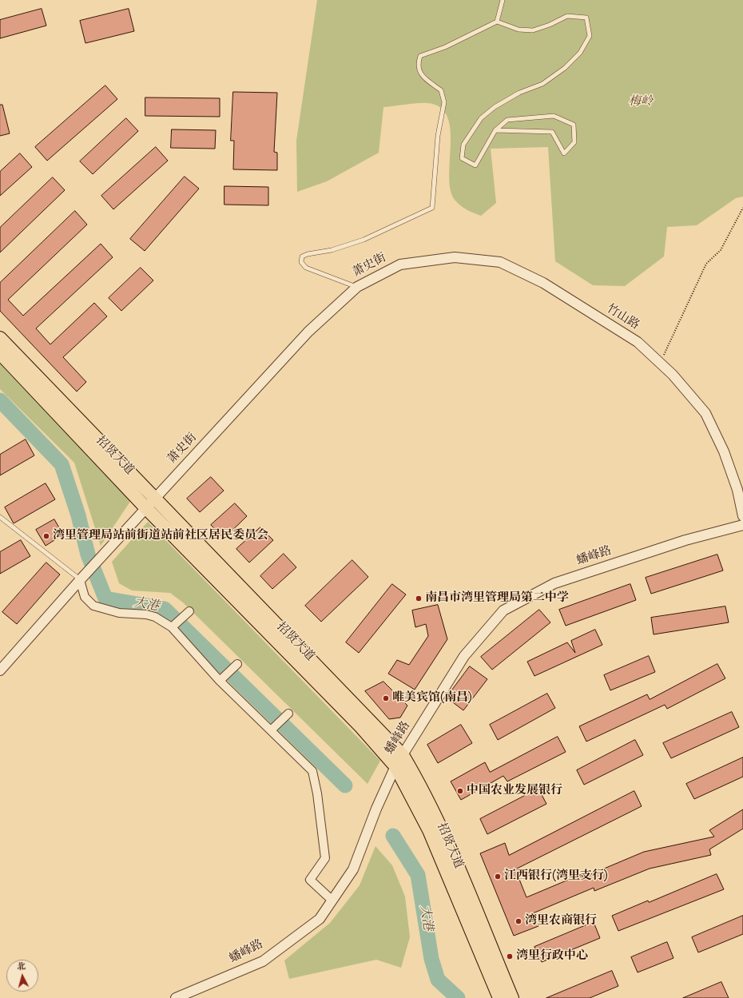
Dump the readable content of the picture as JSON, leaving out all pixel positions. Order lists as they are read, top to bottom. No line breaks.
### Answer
{"streets":{"main road":["招贤大道"],"street":["萧史街","竹山路","蟠峰路"]},"crossings":[["萧史街","竹山路"],["萧史街","招贤大道"],["招贤大道","蟠峰路"]],"water":["大港"],"parks":["梅岭"],"places":["湾里管理局站前街道站前社区居民委员会","南昌市湾里管理局第二中学","唯美宾馆(南昌)","中国农业发展银行","江西银行(湾里支行)","湾里农商银行","湾里行政中心"],"north":"top"}
